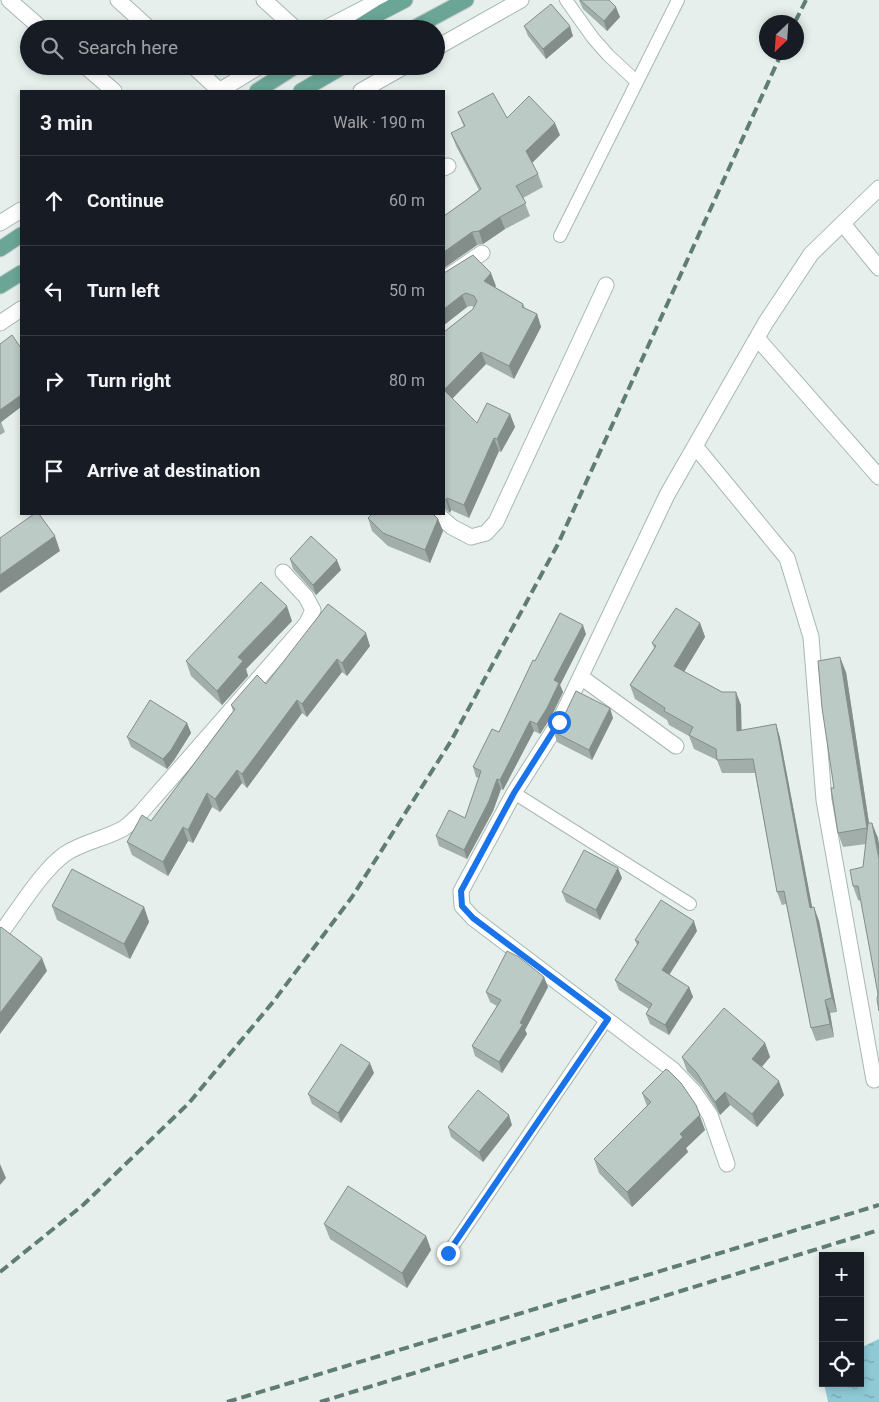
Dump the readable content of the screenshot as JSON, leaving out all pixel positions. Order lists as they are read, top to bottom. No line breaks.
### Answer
{"north":"bottom left","page":{"search":"Search here","heading":["3 min","Walk · 190 m"],"list":[["Continue","60 m"],["Turn left","50 m"],["Turn right","80 m"],"Arrive at destination"],"map_buttons":["+","−"]}}
